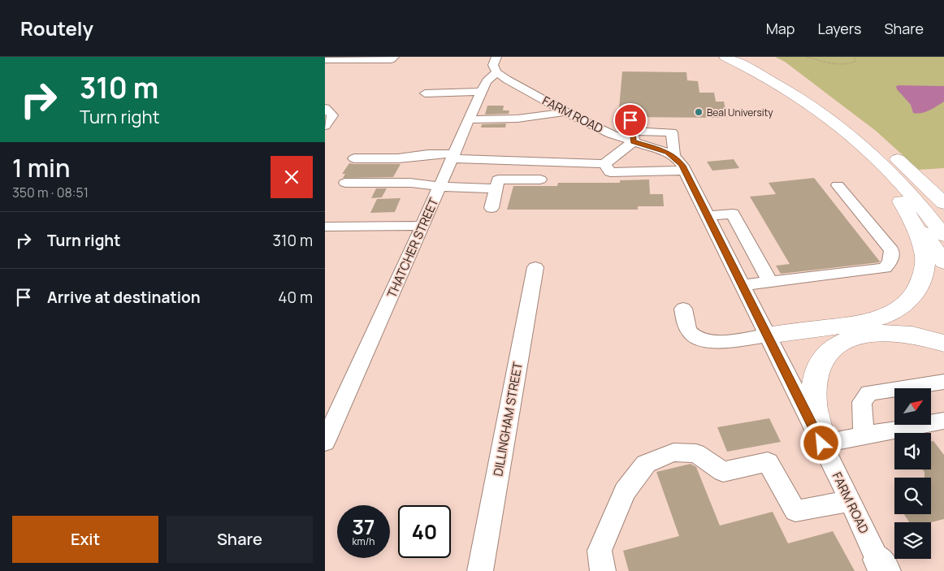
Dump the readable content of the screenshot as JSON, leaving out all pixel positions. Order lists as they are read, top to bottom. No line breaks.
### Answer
{"streets":{"street":["FARM ROAD","THATCHER STREET","DILLINGHAM STREET"]},"crossings":[["FARM ROAD","THATCHER STREET"]],"places":["Beal University"],"north":"top right","page":{"header":"Routely","nav":["Map","Layers","Share"],"turn":["310 m","Turn right"],"heading":["1 min","350 m · 08:51"],"list":[{"name":"Turn right","value":"310 m"},{"name":"Arrive at destination","value":"40 m"}],"speed":"37 km/h","limit":"40","buttons":["Exit","Share"]}}
